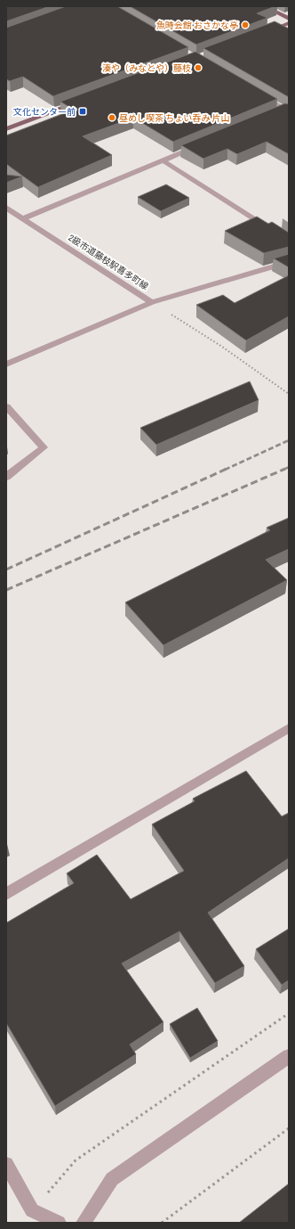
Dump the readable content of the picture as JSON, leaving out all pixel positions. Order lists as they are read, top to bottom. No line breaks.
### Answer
{"streets":{"street":["2級市道藤枝駅喜多町線"]},"places":{"other":["魚時会館 おさかな亭","湊や（みなとや）藤枝","昼めし喫茶 ちょい呑み 片山"],"transit":["文化センター前"]}}
